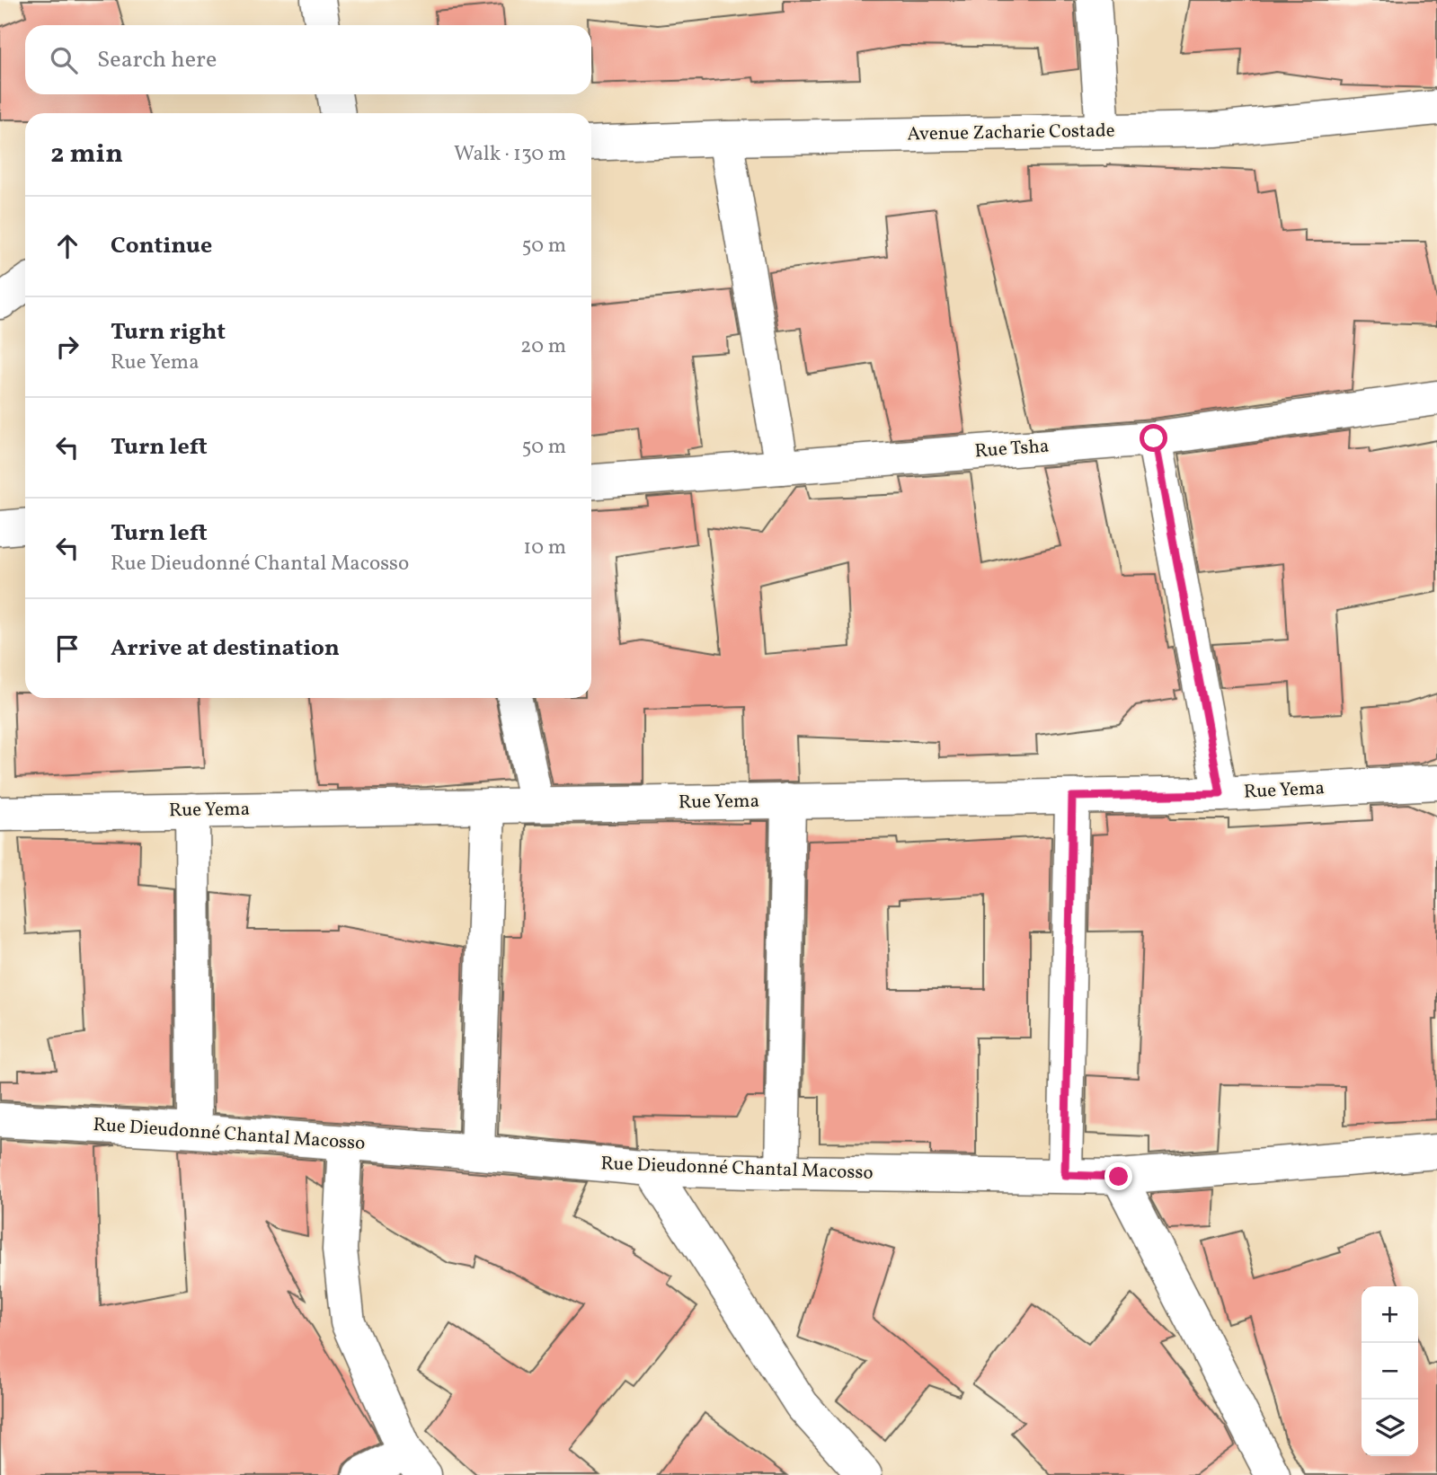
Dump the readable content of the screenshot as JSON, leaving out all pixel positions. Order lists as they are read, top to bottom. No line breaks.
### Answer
{"streets":{"street":["Avenue Zacharie Costade","Rue Tsha","Rue Yema","Rue Dieudonné Chantal Macosso"]},"page":{"search":"Search here","heading":["2 min","Walk · 130 m"],"list":[["Continue","50 m"],["Turn right","Rue Yema","20 m"],["Turn left","50 m"],["Turn left","Rue Dieudonné Chantal Macosso","10 m"],"Arrive at destination"],"map_buttons":["+","−"]}}
